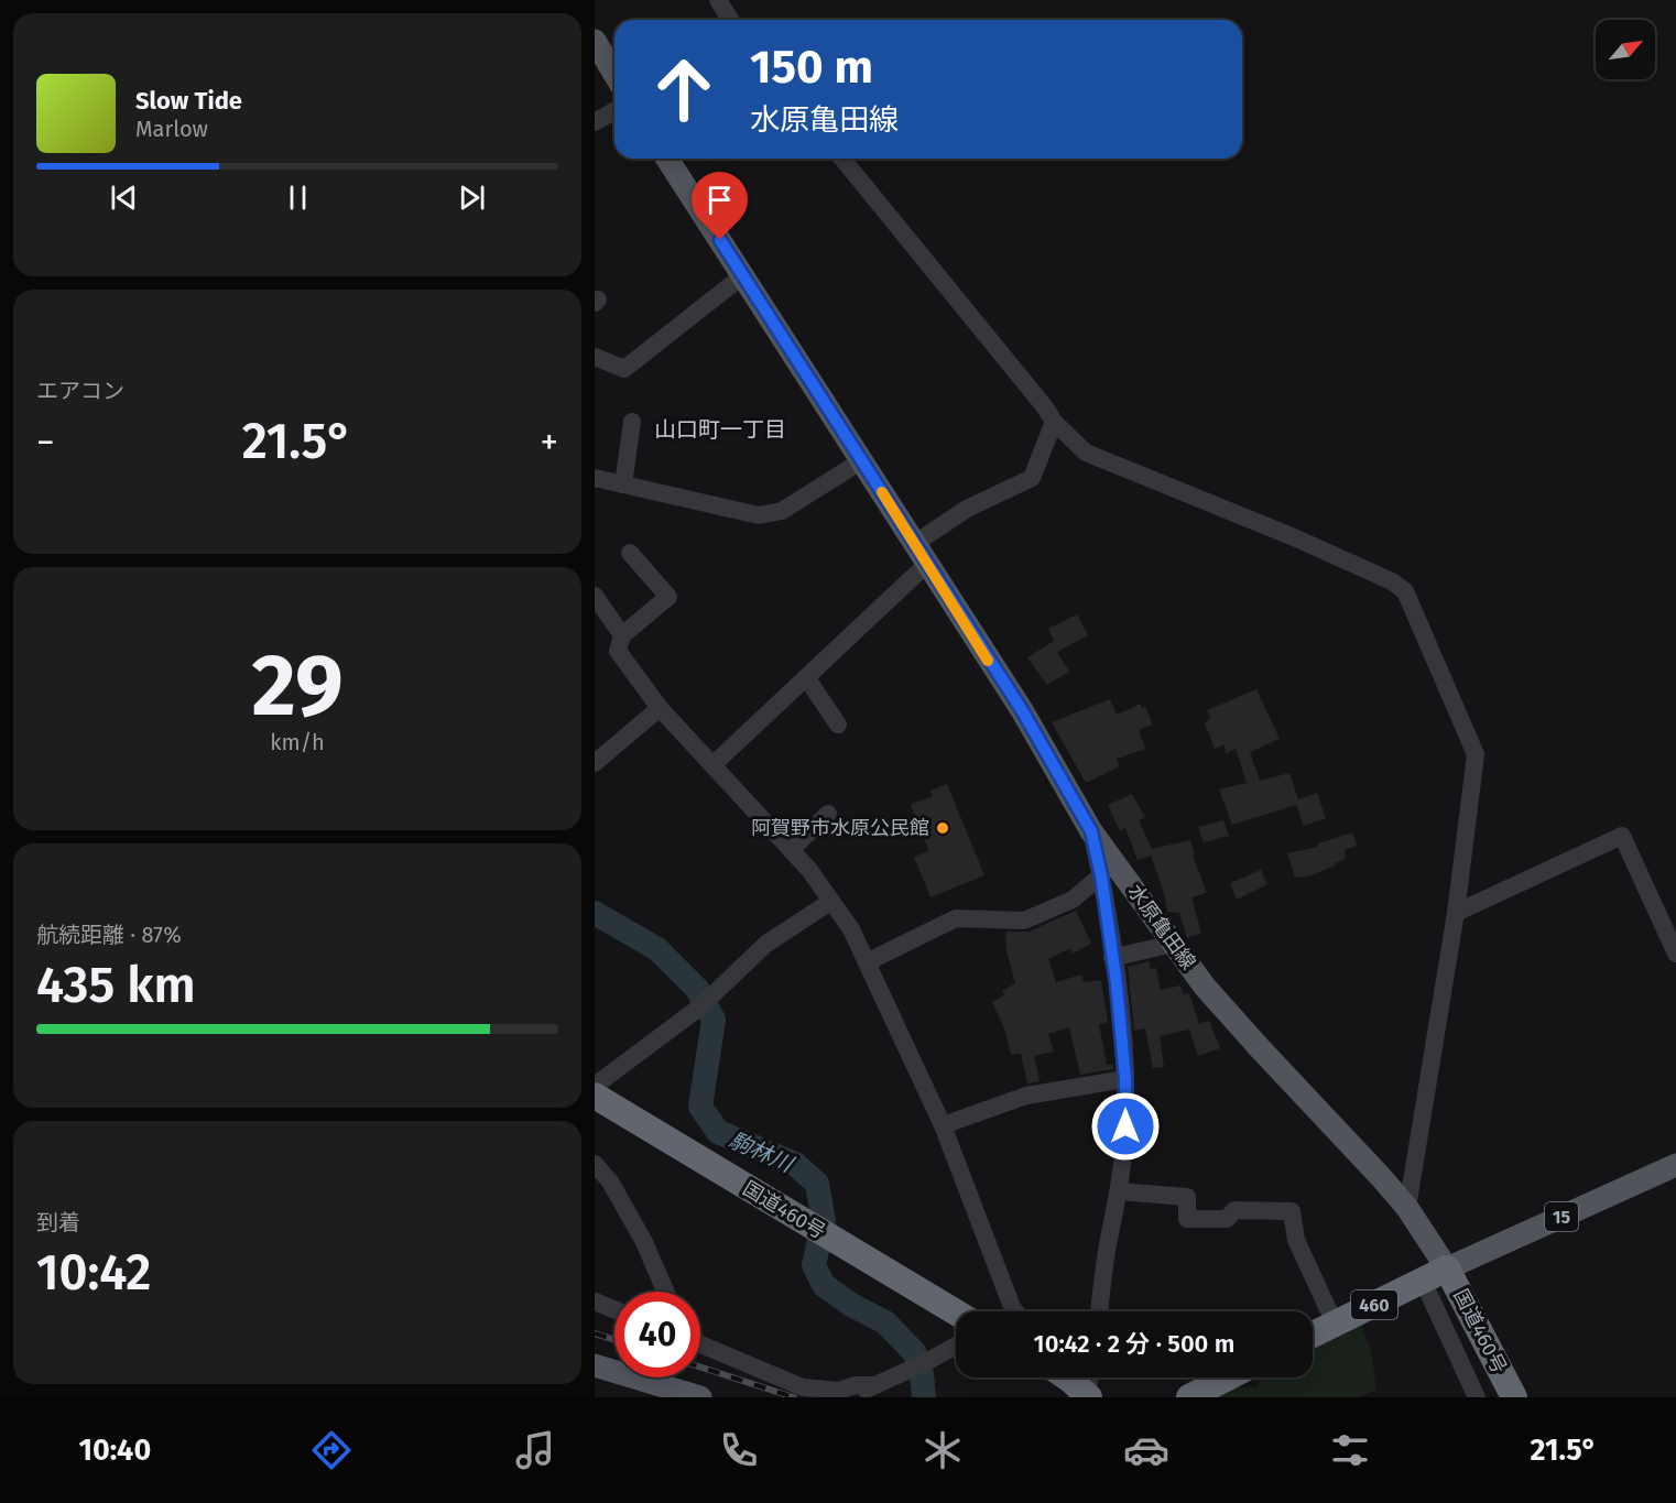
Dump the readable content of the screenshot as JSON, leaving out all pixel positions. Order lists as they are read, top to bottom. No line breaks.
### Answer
{"streets":{"highway":["国道460号","460"],"main road":["水原亀田線","15"]},"crossings":[["水原亀田線","国道460号"],["水原亀田線","15"],["国道460号","15"]],"districts":["山口町一丁目"],"water":["駒林川"],"places":["阿賀野市水原公民館"],"north":"top right","page":{"turn":["150 m","水原亀田線"],"song":["Slow Tide","Marlow"],"tile":["エアコン",["29","km/h"],["航続距離 · 87%","435 km"],["到着","10:42"]],"heat":["−","21.5°","+"],"limit":"40","trip":"10:42 · 2 分 · 500 m","tabs":["10:40","21.5°"]}}
